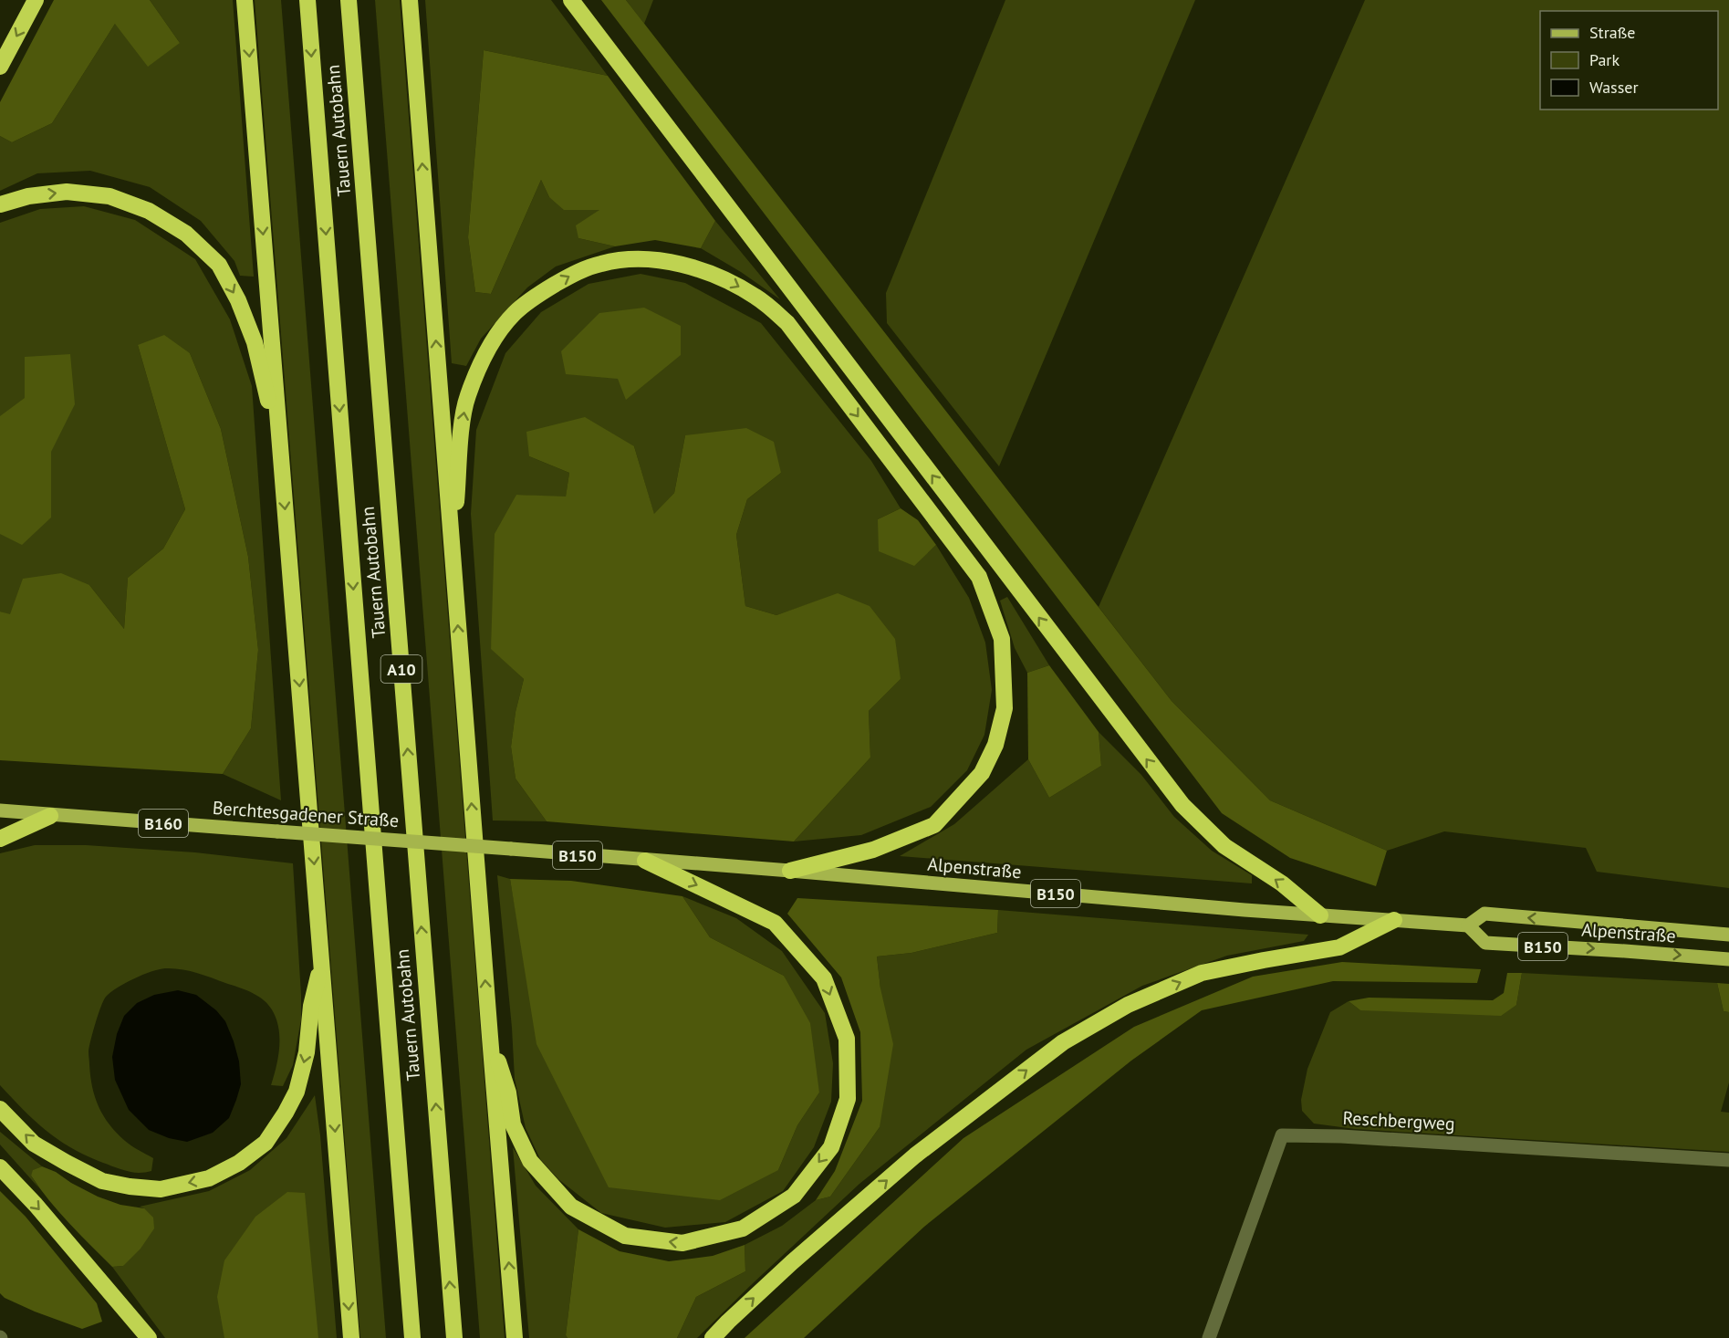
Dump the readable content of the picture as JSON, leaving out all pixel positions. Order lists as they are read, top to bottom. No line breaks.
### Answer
{"streets":{"highway":["Tauern Autobahn","A10"],"main road":["Berchtesgadener Straße","B160","B150","Alpenstraße"],"street":["Reschbergweg"]},"crossings":[["Berchtesgadener Straße","Alpenstraße"]],"legend":["Straße","Park","Wasser"]}
